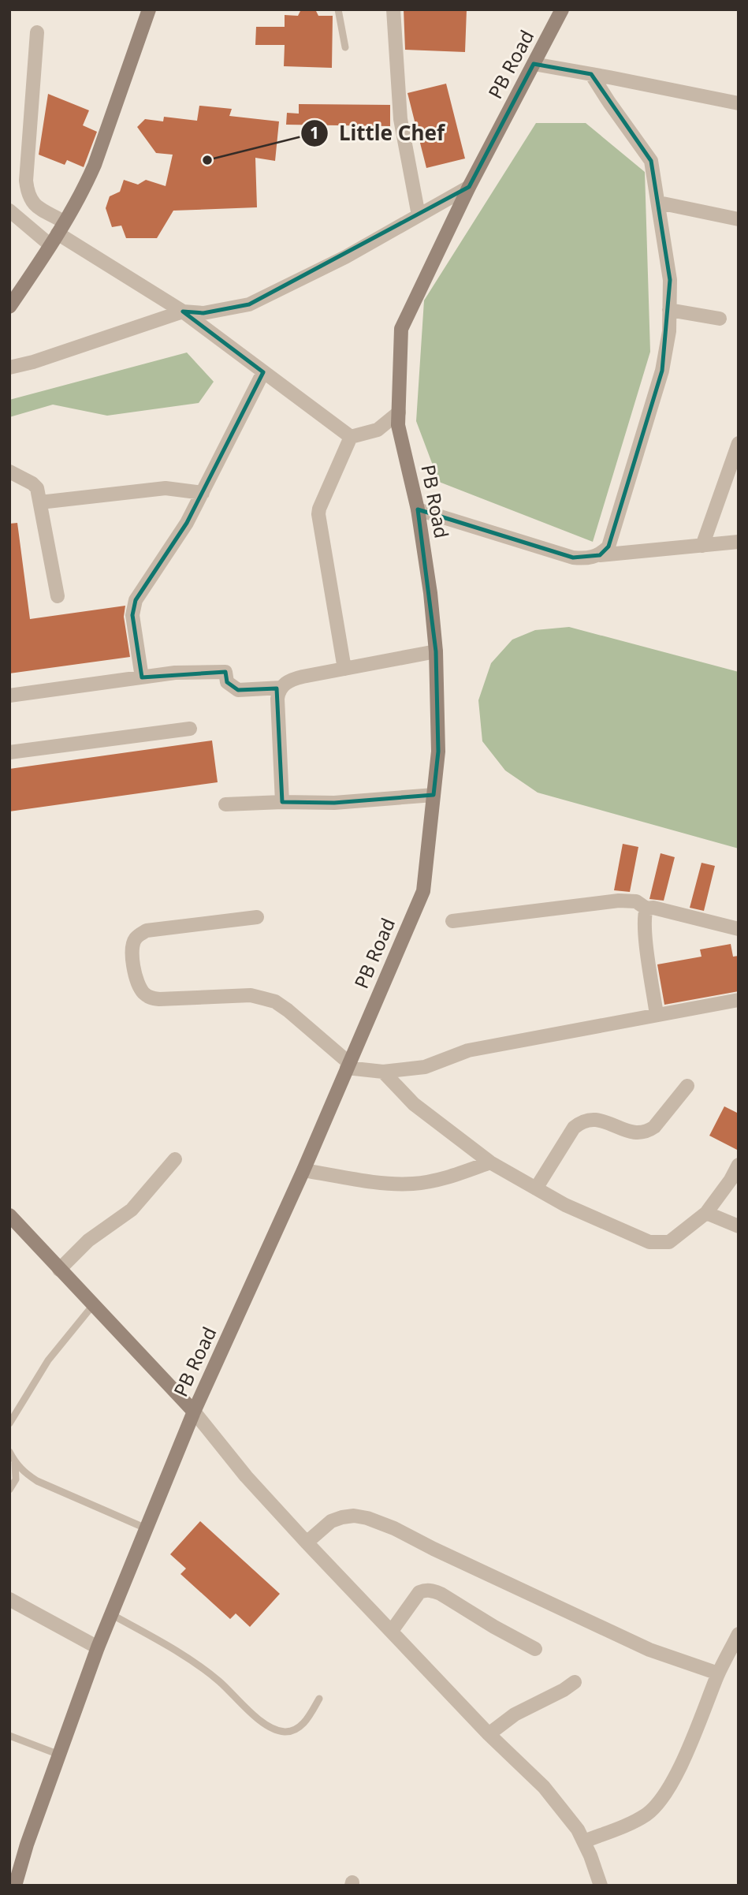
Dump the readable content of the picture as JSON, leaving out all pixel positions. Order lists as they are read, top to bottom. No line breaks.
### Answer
{"streets":{"street":["PB Road"]},"places":["Little Chef"]}
